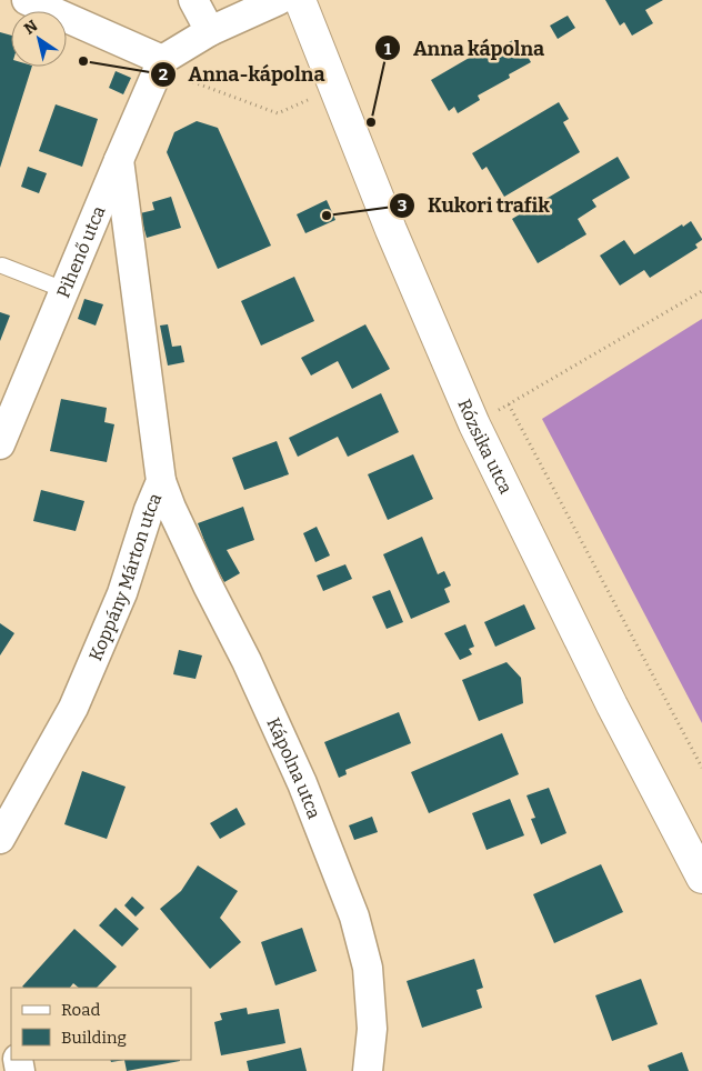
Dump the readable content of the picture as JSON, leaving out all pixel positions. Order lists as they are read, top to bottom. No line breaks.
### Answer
{"streets":{"main road":["Rózsika utca"],"street":["Pihenő utca","Koppány Márton utca","Kápolna utca"]},"crossings":[["Pihenő utca","Koppány Márton utca"],["Koppány Márton utca","Kápolna utca"]],"places":["Anna-kápolna","Anna kápolna","Kukori trafik"],"legend":["Road","Building"],"north":"top left"}
